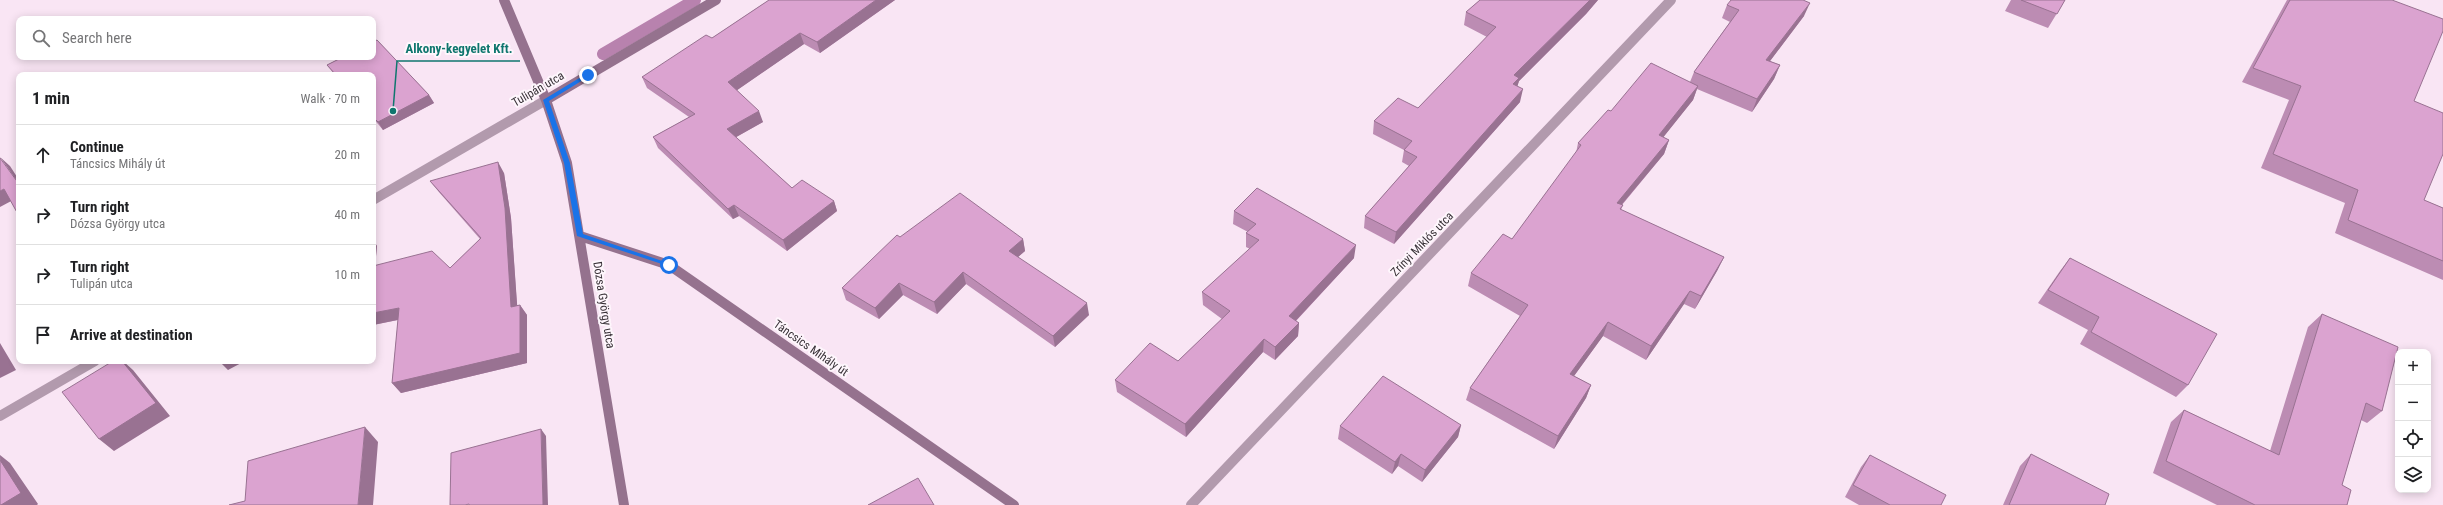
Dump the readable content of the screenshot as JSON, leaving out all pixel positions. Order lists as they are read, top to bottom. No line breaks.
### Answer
{"streets":{"street":["Tulipán utca","Zrínyi Miklós utca","Dózsa György utca","Táncsics Mihály út"]},"crossings":[["Tulipán utca","Dózsa György utca"],["Dózsa György utca","Táncsics Mihály út"]],"places":["Alkony-kegyelet Kft."],"page":{"search":"Search here","heading":["1 min","Walk · 70 m"],"list":[["Continue","Táncsics Mihály út","20 m"],["Turn right","Dózsa György utca","40 m"],["Turn right","Tulipán utca","10 m"],"Arrive at destination"],"map_buttons":["+","−"]}}
